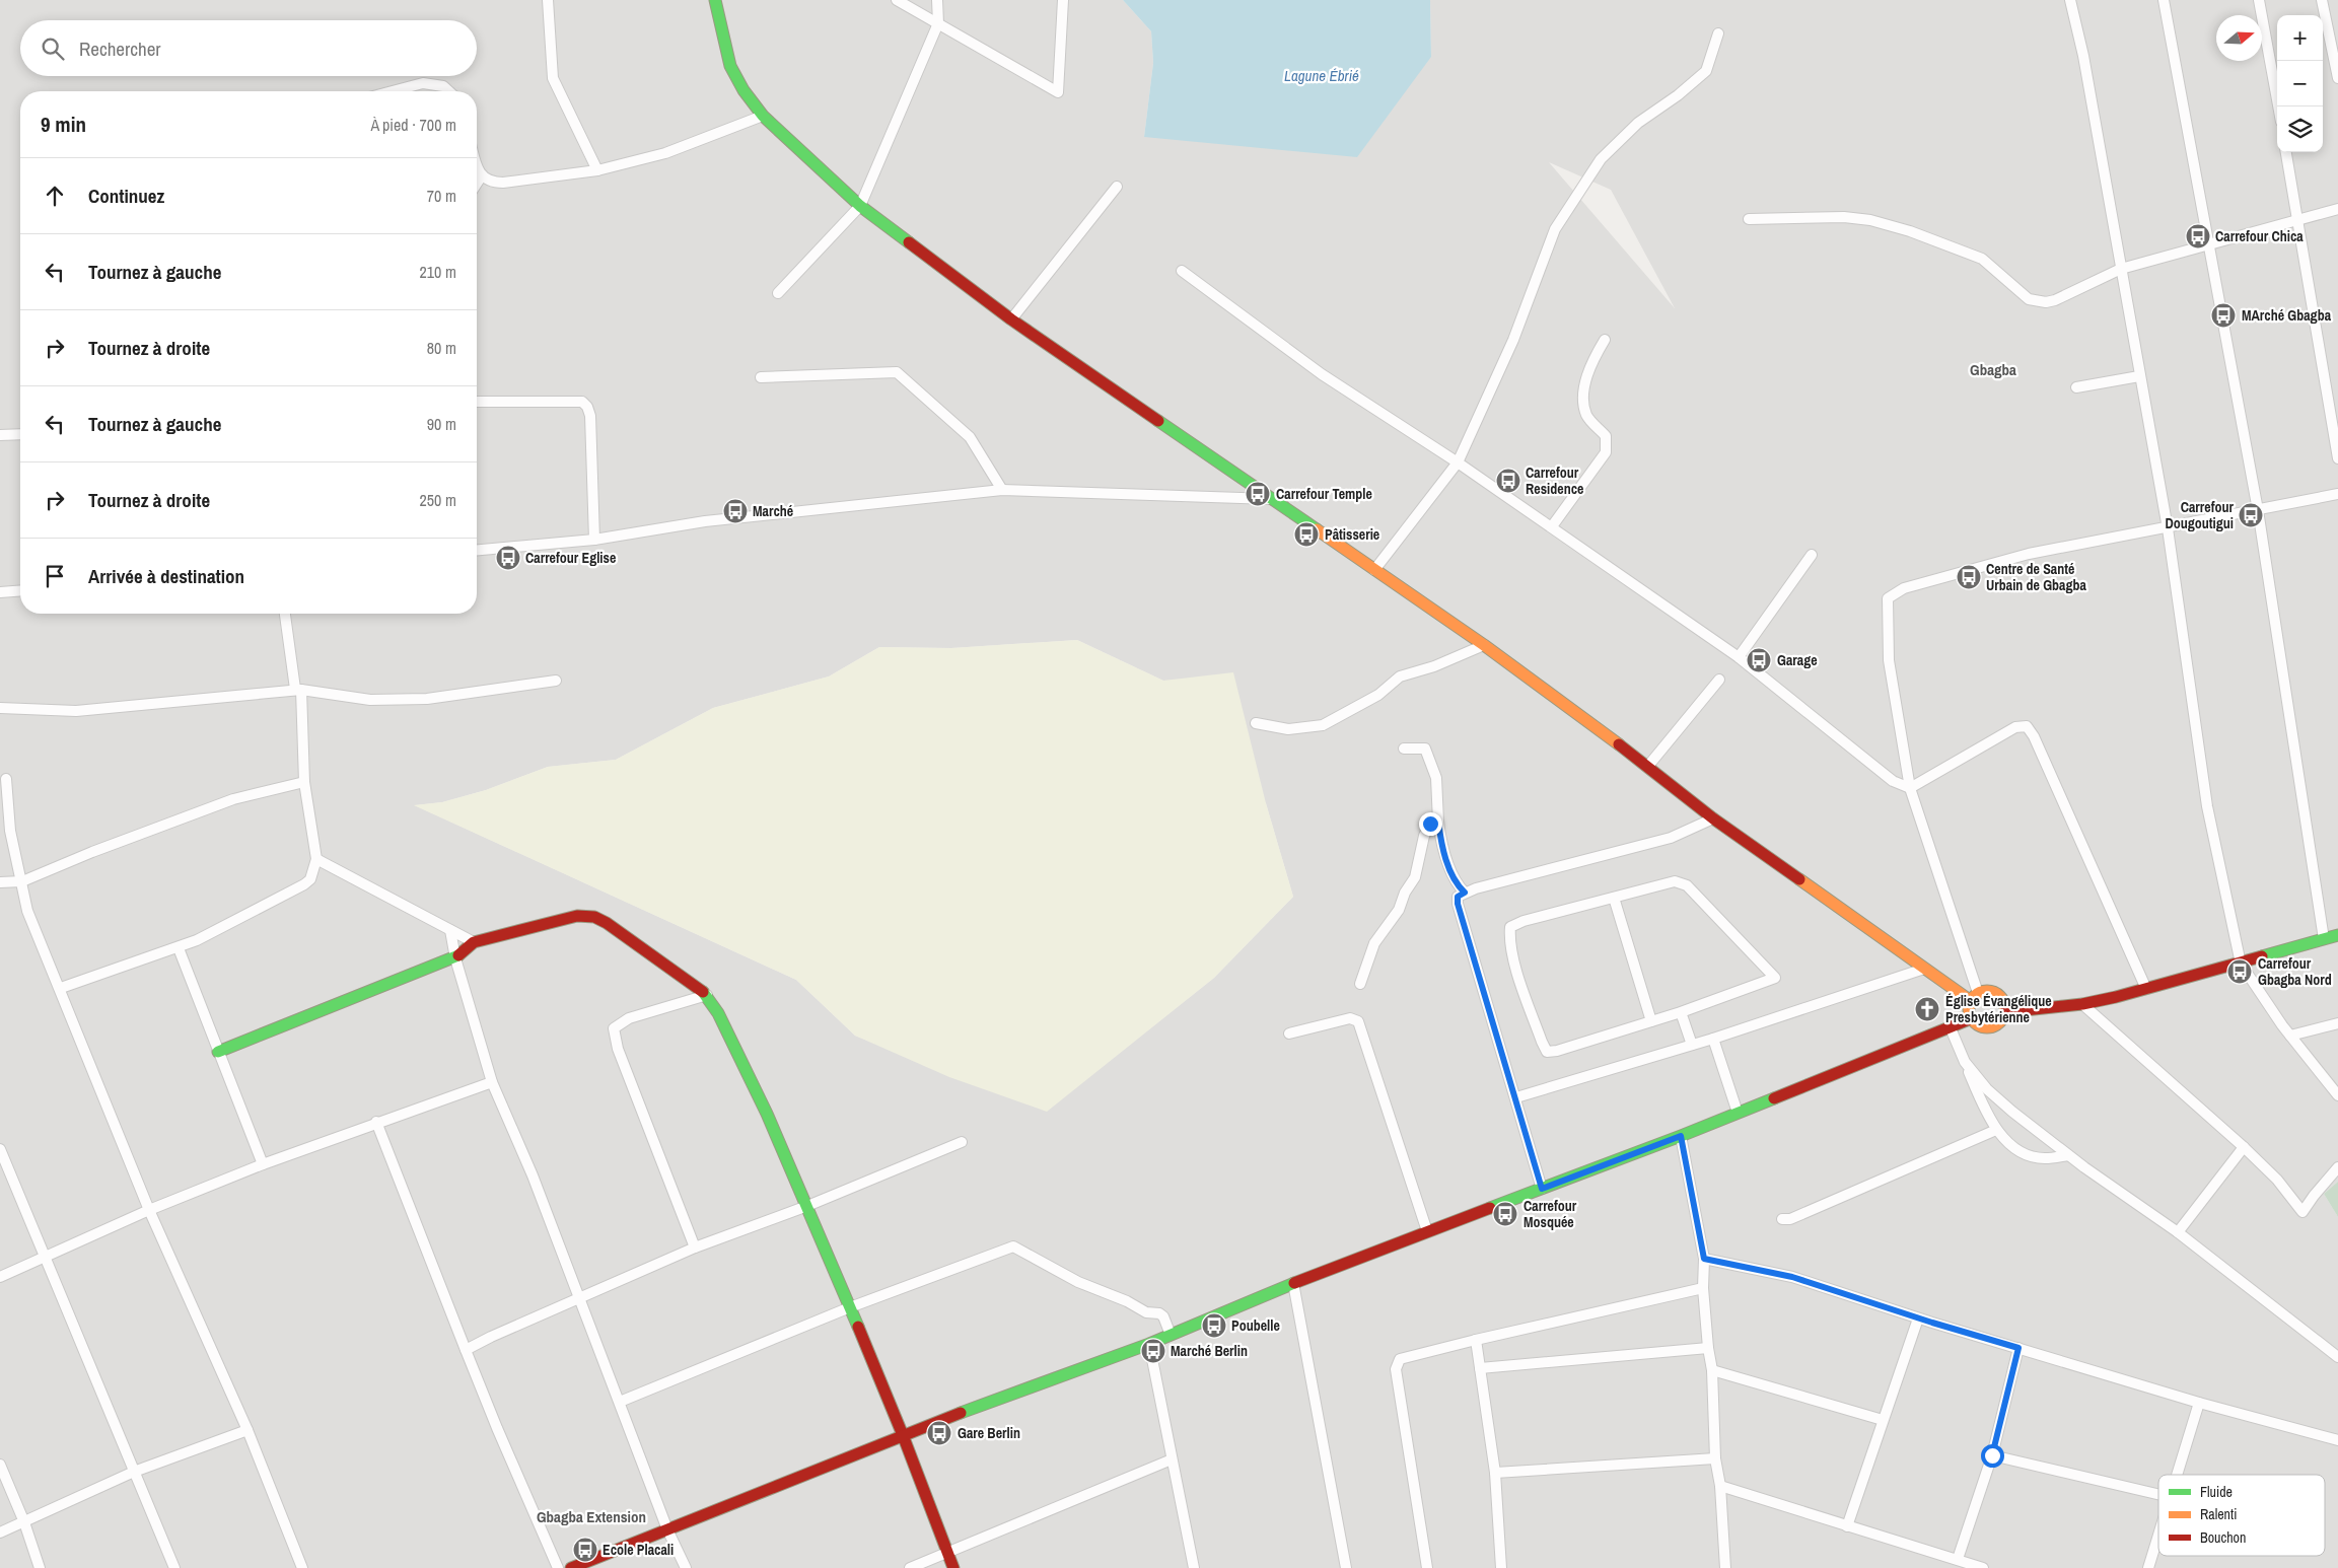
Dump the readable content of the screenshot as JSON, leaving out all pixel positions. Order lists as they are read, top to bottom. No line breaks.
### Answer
{"districts":["Gbagba","Gbagba Extension"],"water":["Lagune Ébrié"],"places":{"bus stop":["Carrefour Chica","MArché Gbagba","Carrefour Residence","Carrefour Temple","Marché","Carrefour Dougoutigui","Pâtisserie","Carrefour Eglise","Centre de Santé Urbain de Gbagba","Garage","Carrefour Gbagba Nord","Carrefour Mosquée","Poubelle","Marché Berlin","Gare Berlin","Ecole Placali"],"church":["Église Évangélique Presbytérienne"]},"legend":["Fluide","Ralenti","Bouchon"],"north":"right","page":{"map_buttons":["+","−"],"search":"Rechercher","heading":["9 min","À pied · 700 m"],"list":[["Continuez","70 m"],["Tournez à gauche","210 m"],["Tournez à droite","80 m"],["Tournez à gauche","90 m"],["Tournez à droite","250 m"],"Arrivée à destination"]}}
